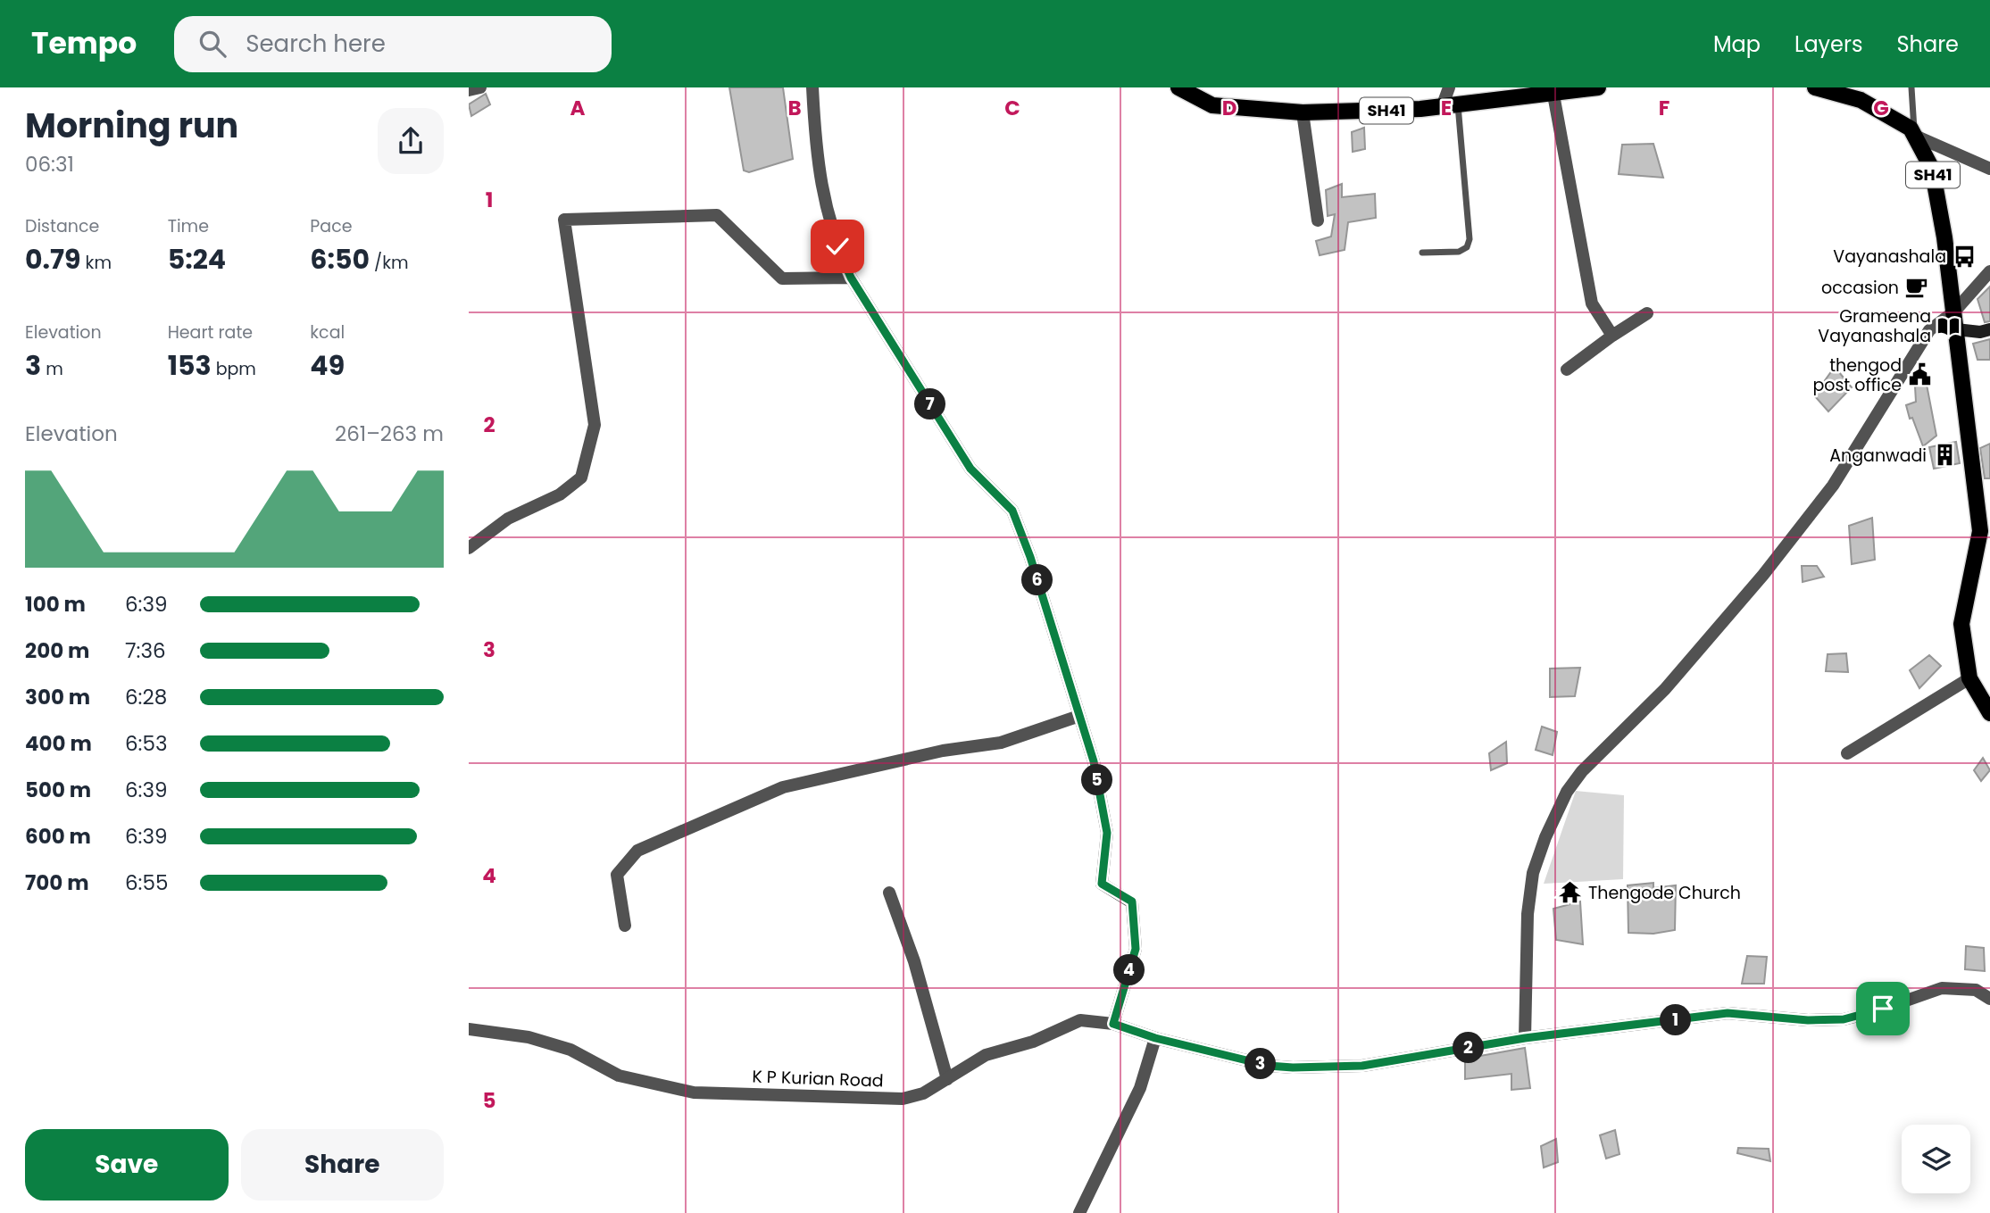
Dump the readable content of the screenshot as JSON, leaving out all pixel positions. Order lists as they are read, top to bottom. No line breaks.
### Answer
{"streets":{"main road":["SH41"],"street":["K P Kurian Road"]},"places":{"bus stop":["Vayanashala"],"cafe":["occasion"],"library":["Grameena Vayanashala"],"public building":["thengod post office"],"building":["Anganwadi"],"temple":["Thengode Church"]},"page":{"header":"Tempo","search":"Search here","nav":["Map","Layers","Share"],"heading":["Morning run","06:31"],"stats":[["Distance","0.79 km"],["Time","5:24"],["Pace","6:50 /km"],["Elevation","3 m"],["Heart rate","153 bpm"],["kcal","49"]],"pins":["7","6","5","4","1","2","3"],"chart":["Elevation","261–263 m"],"list":[{"name":"100 m","note":"6:39"},{"name":"200 m","note":"7:36"},{"name":"300 m","note":"6:28"},{"name":"400 m","note":"6:53"},{"name":"500 m","note":"6:39"},{"name":"600 m","note":"6:39"},{"name":"700 m","note":"6:55"}],"buttons":["Save","Share"]},"grid":{"columns":["A","B","C","D","E","F","G"],"rows":["1","2","3","4","5"]}}
